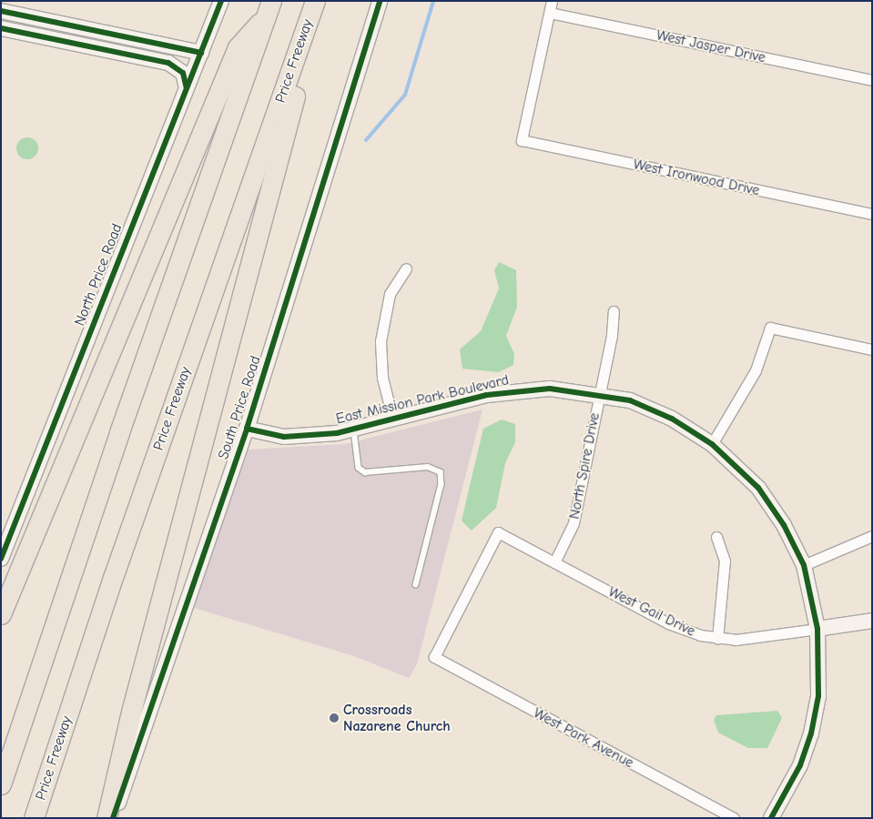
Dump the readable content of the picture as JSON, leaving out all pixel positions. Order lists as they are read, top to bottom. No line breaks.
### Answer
{"streets":{"highway":["Price Freeway"],"main road":["North Price Road","East Mission Park Boulevard","South Price Road"],"street":["West Jasper Drive","West Ironwood Drive","North Spire Drive","West Gail Drive","West Park Avenue"]},"crossings":[["West Jasper Drive","West Ironwood Drive"],["East Mission Park Boulevard","South Price Road"],["East Mission Park Boulevard","North Spire Drive"],["East Mission Park Boulevard","West Gail Drive"],["North Spire Drive","West Gail Drive"],["West Gail Drive","West Park Avenue"]],"places":["Crossroads Nazarene Church"]}
